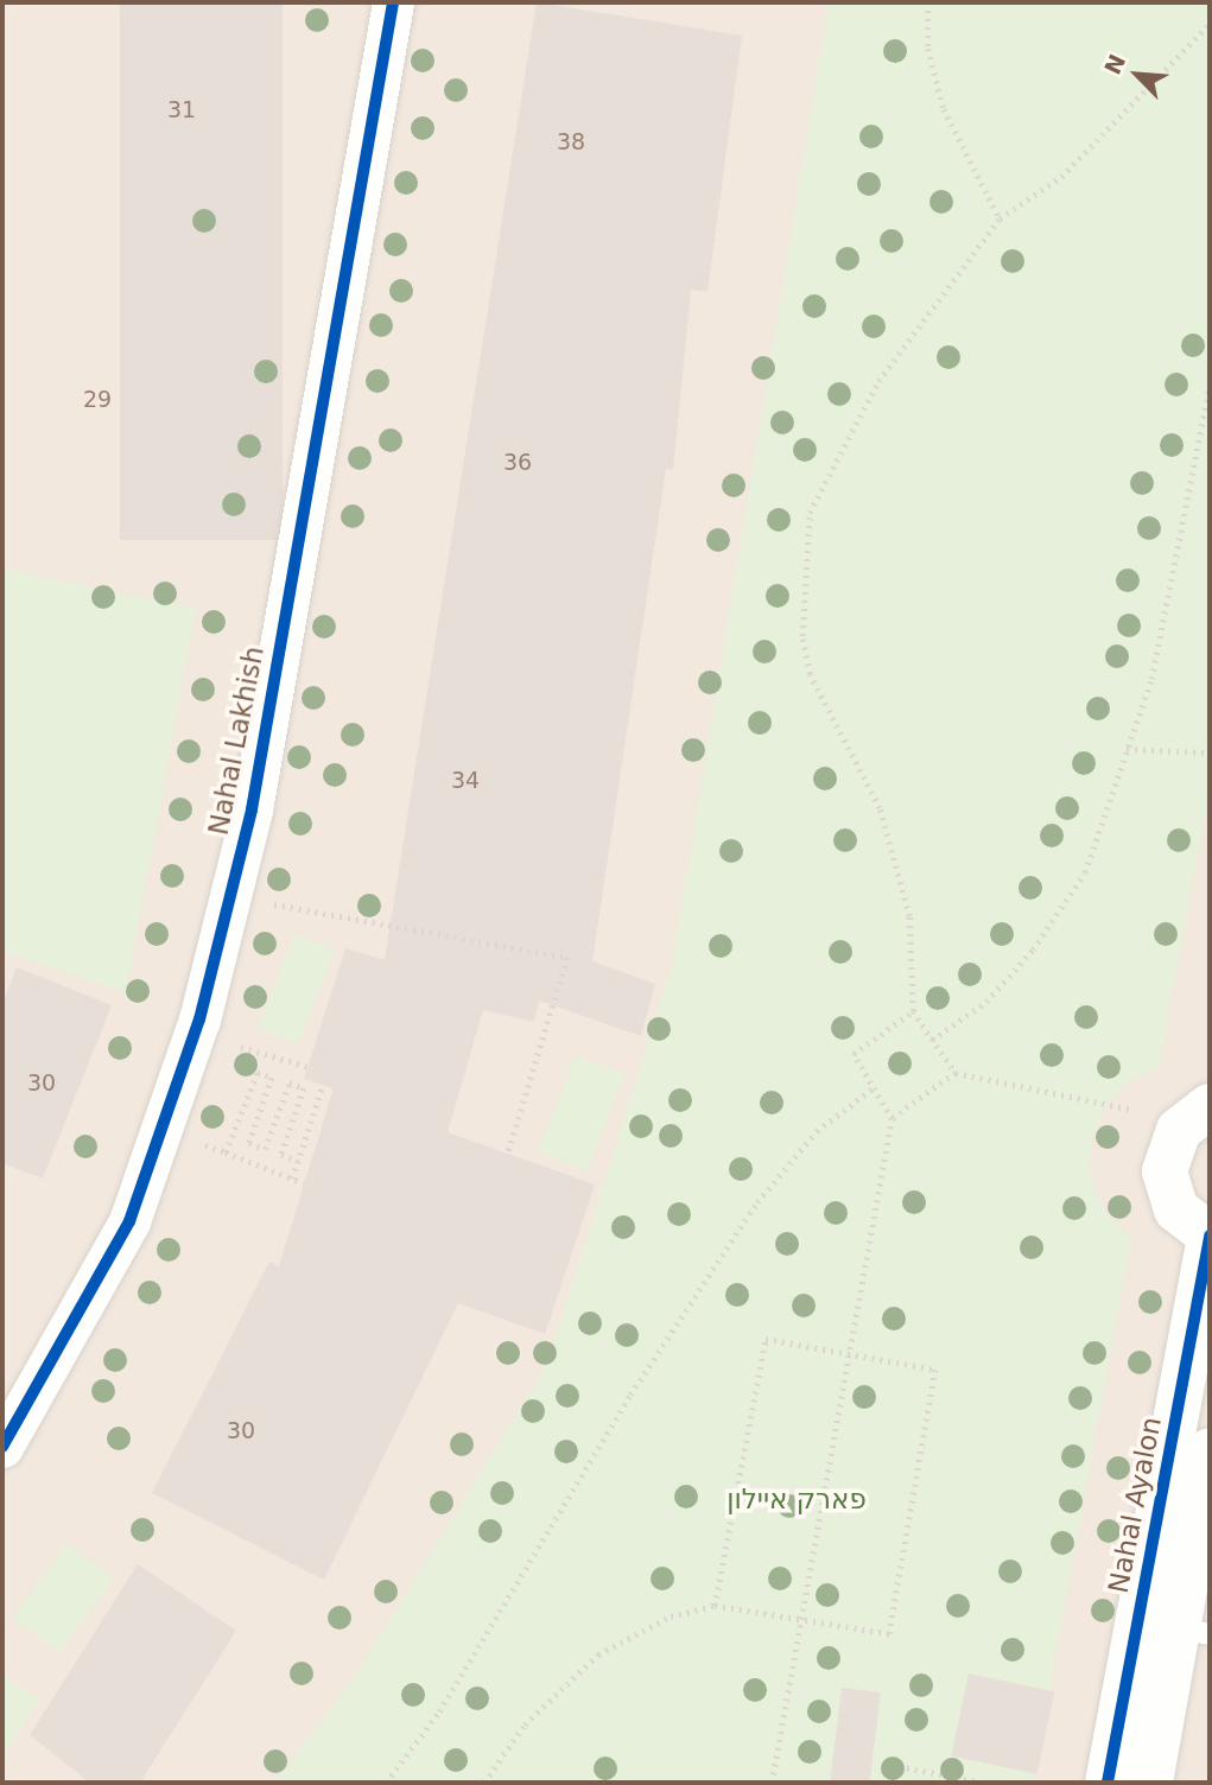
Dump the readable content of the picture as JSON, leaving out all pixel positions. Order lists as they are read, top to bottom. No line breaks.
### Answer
{"streets":{"street":["Nahal Lakhish","Nahal Ayalon"]},"parks":["פארק איילון"],"house_numbers":["31","38","29","36","34","30","30"],"north":"top left"}
